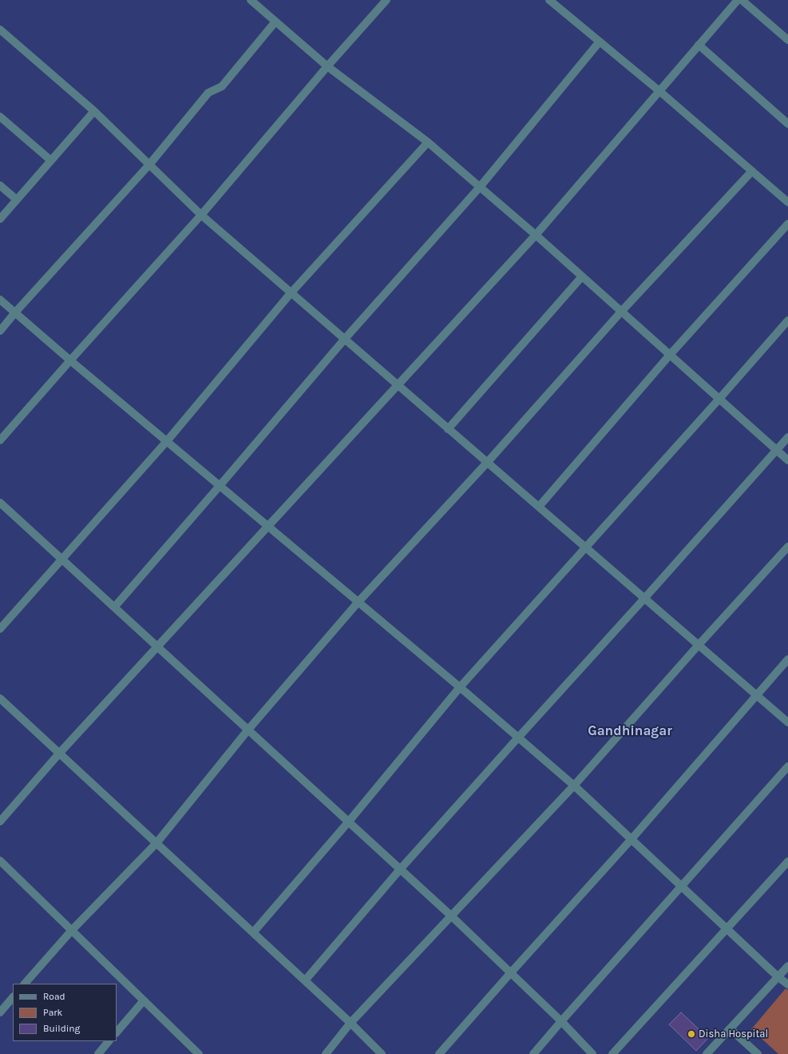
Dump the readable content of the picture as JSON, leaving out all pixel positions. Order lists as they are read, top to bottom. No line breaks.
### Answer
{"districts":["Gandhinagar"],"places":["Disha Hospital"],"legend":["Road","Park","Building"]}
